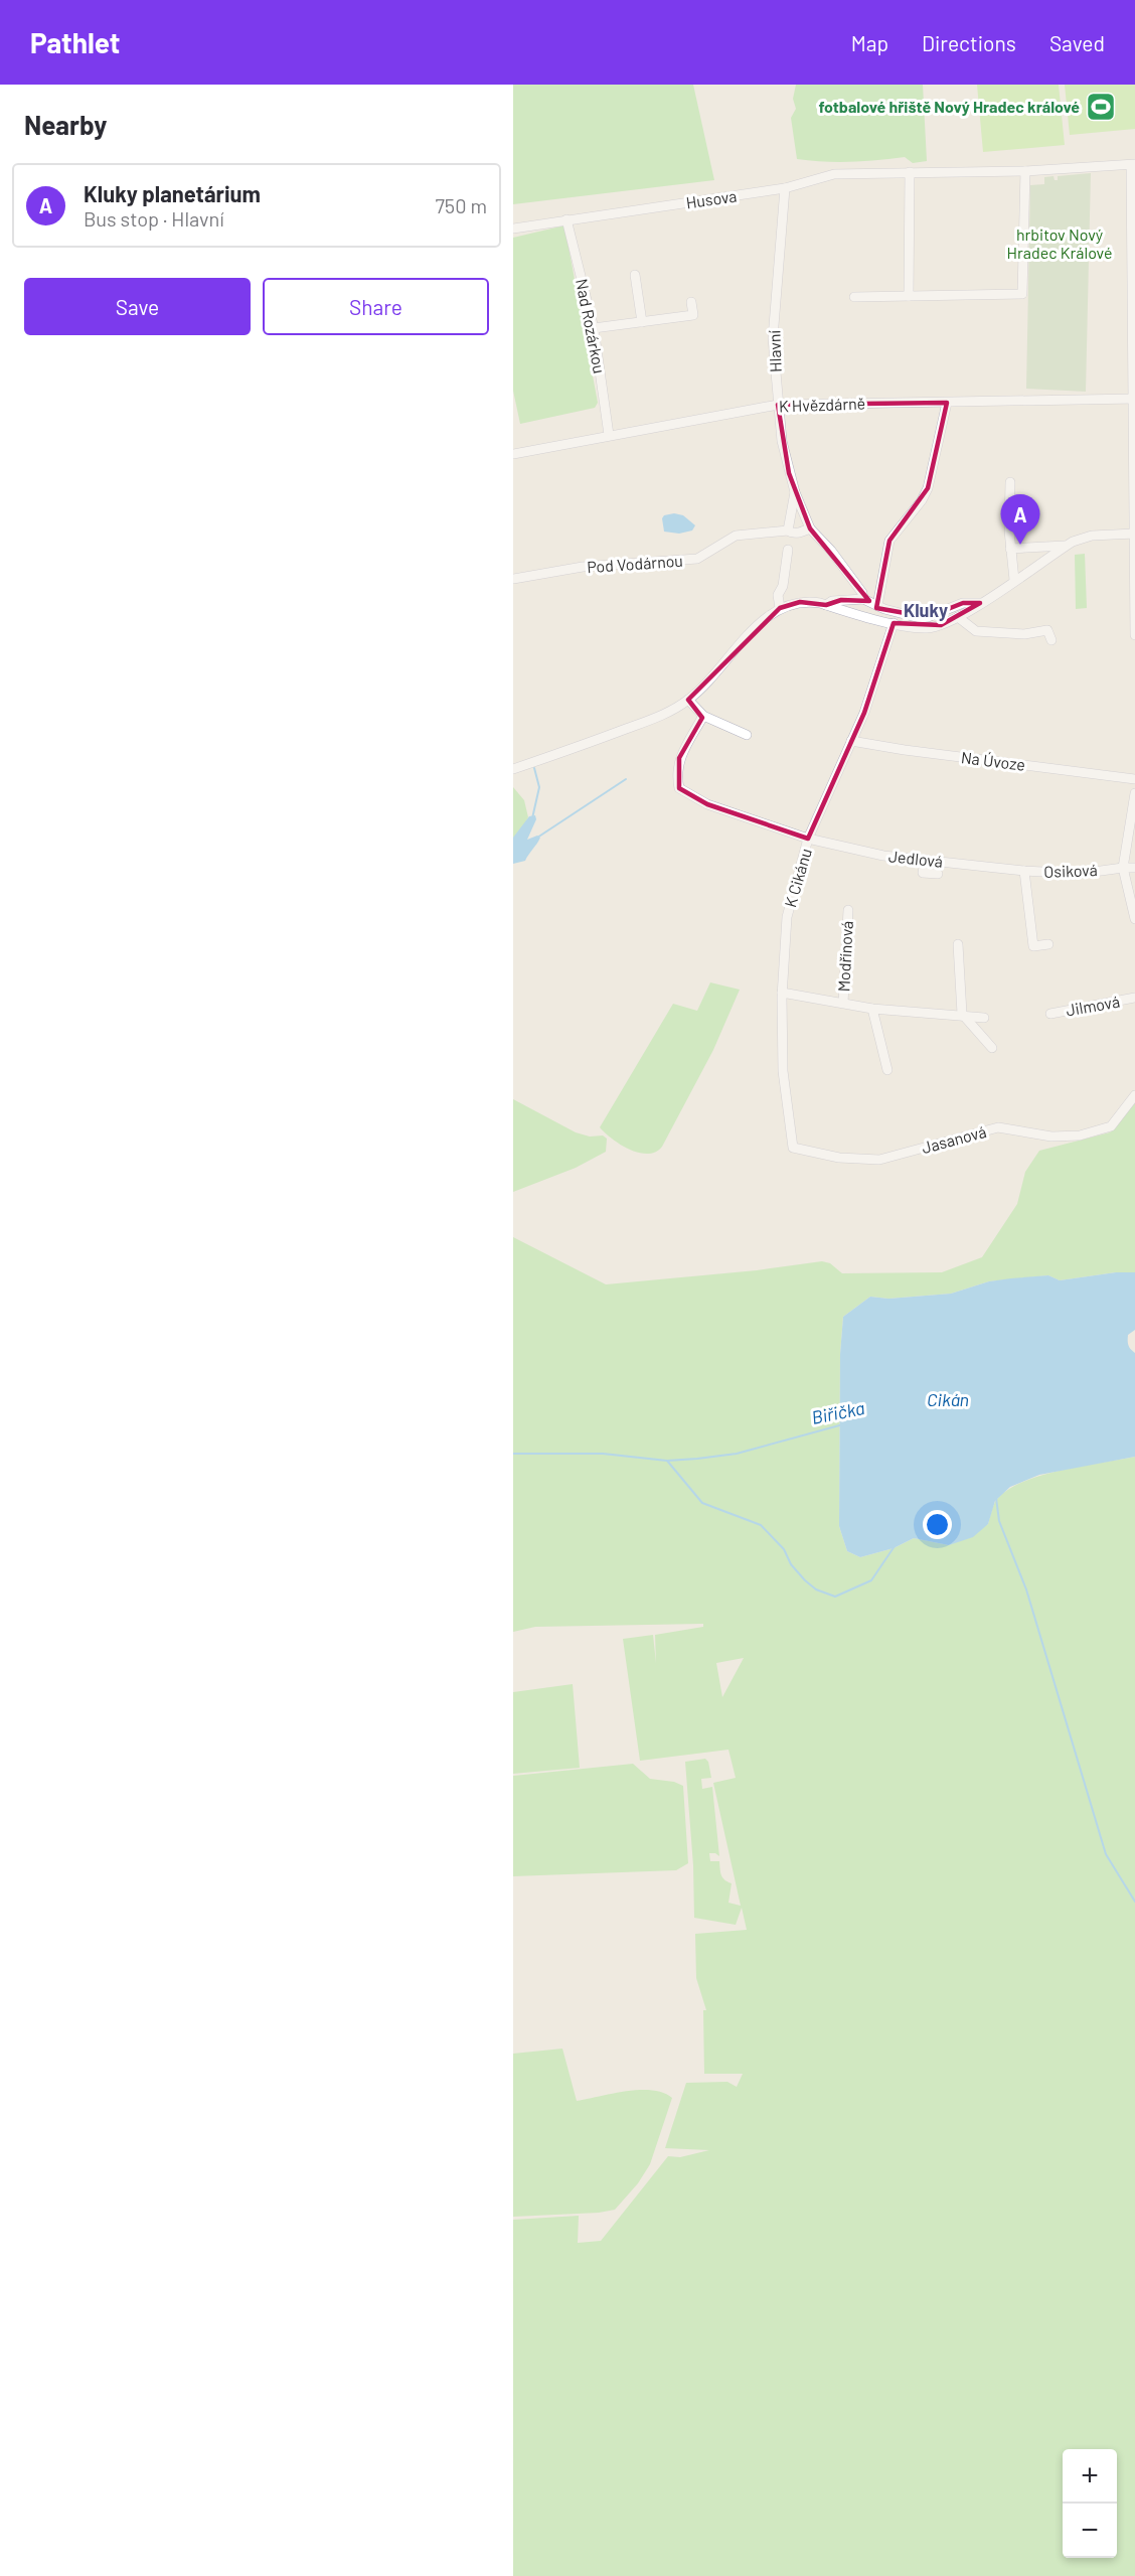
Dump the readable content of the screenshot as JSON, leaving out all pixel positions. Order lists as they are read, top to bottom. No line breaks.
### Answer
{"streets":{"street":["Husova","Nad Rozárkou","Hlavní","K Hvězdárně","Pod Vodárnou","Na Úvoze","Jedlová","Osiková","K Cikánu","Modřínová","Jilmová","Jasanová"]},"crossings":[["Husova","Nad Rozárkou"],["Husova","Hlavní"],["Nad Rozárkou","K Hvězdárně"],["Hlavní","K Hvězdárně"],["Hlavní","Pod Vodárnou"],["Na Úvoze","K Cikánu"],["Jedlová","Osiková"],["Jedlová","K Cikánu"],["K Cikánu","Modřínová"],["K Cikánu","Jasanová"]],"districts":["Kluky"],"water":["Cikán","Biřička"],"parks":["hrbitov Nový Hradec Králové"],"places":{"sports":["fotbalové hřiště Nový Hradec králové"]},"page":{"header":"Pathlet","nav":["Map","Directions","Saved"],"heading":"Nearby","list":[{"mark":"A","name":"Kluky planetárium","note":"Bus stop · Hlavní","value":"750 m"}],"buttons":["Save","Share"],"pins":"A","map_buttons":["+","−"]}}
